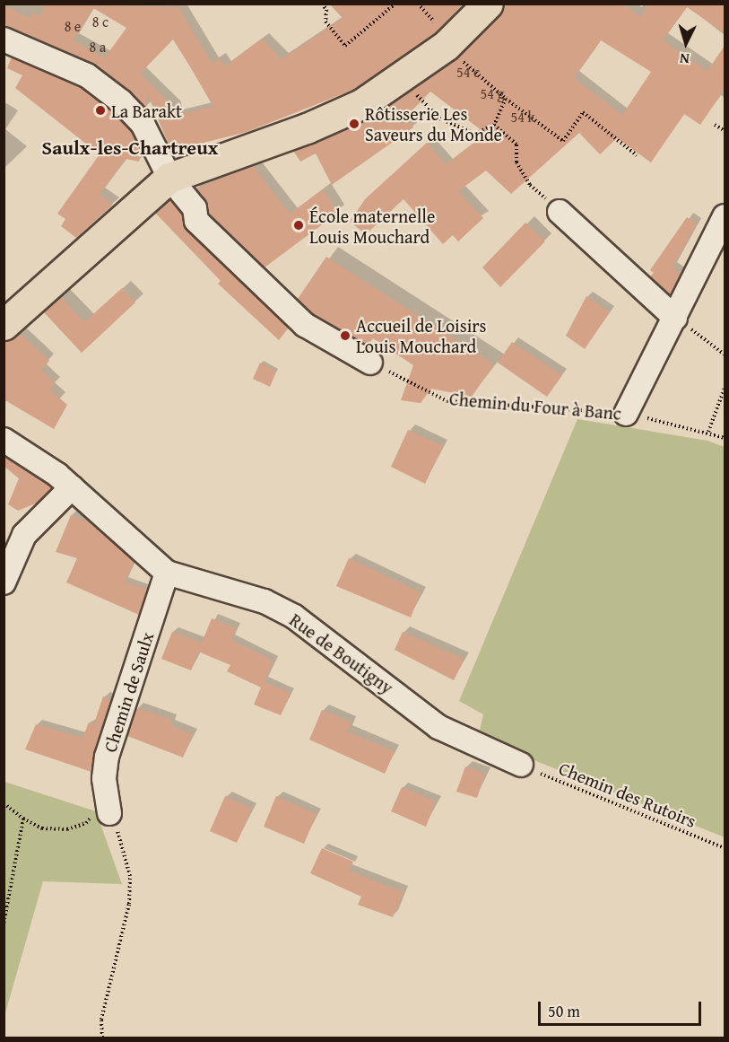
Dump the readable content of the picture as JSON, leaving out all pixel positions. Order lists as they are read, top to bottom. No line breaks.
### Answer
{"streets":{"street":["Rue de Boutigny","Chemin de Saulx"],"path":["Chemin du Four à Banc","Chemin des Rutoirs"]},"crossings":[["Rue de Boutigny","Chemin de Saulx"],["Rue de Boutigny","Chemin des Rutoirs"]],"districts":["Saulx-les-Chartreux"],"places":["La Barakt","Rôtisserie Les Saveurs du Monde","École maternelle Louis Mouchard","Accueil de Loisirs Louis Mouchard"],"house_numbers":["8 c","8 e","8 a","54 c","54 g","54 k"],"scale_bar":"50 m","north":"bottom"}
